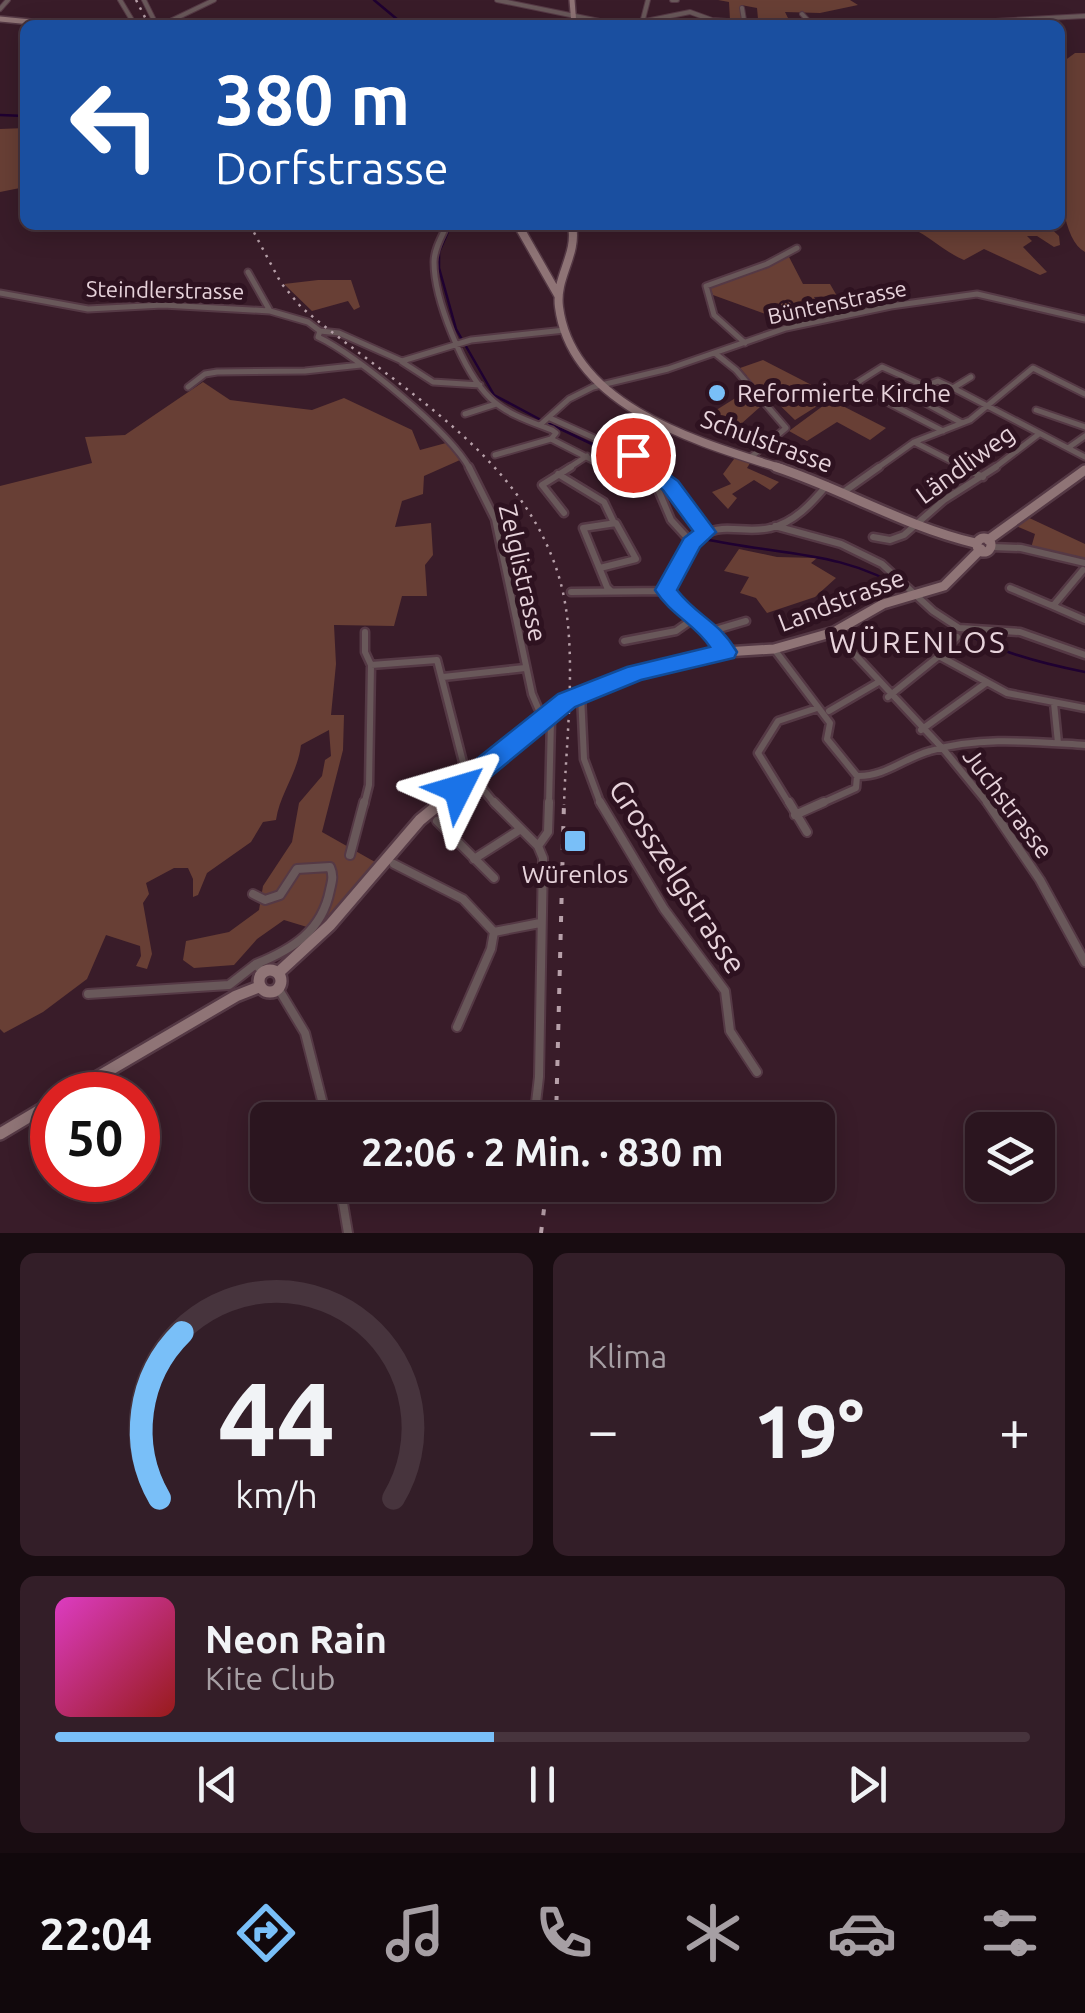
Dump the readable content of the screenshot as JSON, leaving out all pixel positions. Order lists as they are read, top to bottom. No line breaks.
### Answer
{"streets":{"main road":["Schulstrasse","Landstrasse"],"street":["Steindlerstrasse","Büntenstrasse","Ländliweg","Zelglistrasse","Juchstrasse","Grosszelgstrasse"]},"crossings":[["Steindlerstrasse","Zelglistrasse"],["Büntenstrasse","Schulstrasse"],["Schulstrasse","Ländliweg"],["Schulstrasse","Landstrasse"],["Zelglistrasse","Landstrasse"],["Landstrasse","Juchstrasse"],["Landstrasse","Grosszelgstrasse"]],"districts":["WÜRENLOS"],"places":{"other":["Reformierte Kirche"],"transit":["Würenlos"]},"page":{"turn":["380 m","Dorfstrasse"],"limit":"50","trip":"22:06 · 2 Min. · 830 m","tile":"Klima","heat":["−","19°","+"],"song":["Neon Rain","Kite Club"],"tabs":"22:04","gauge":["44","km/h"]}}
